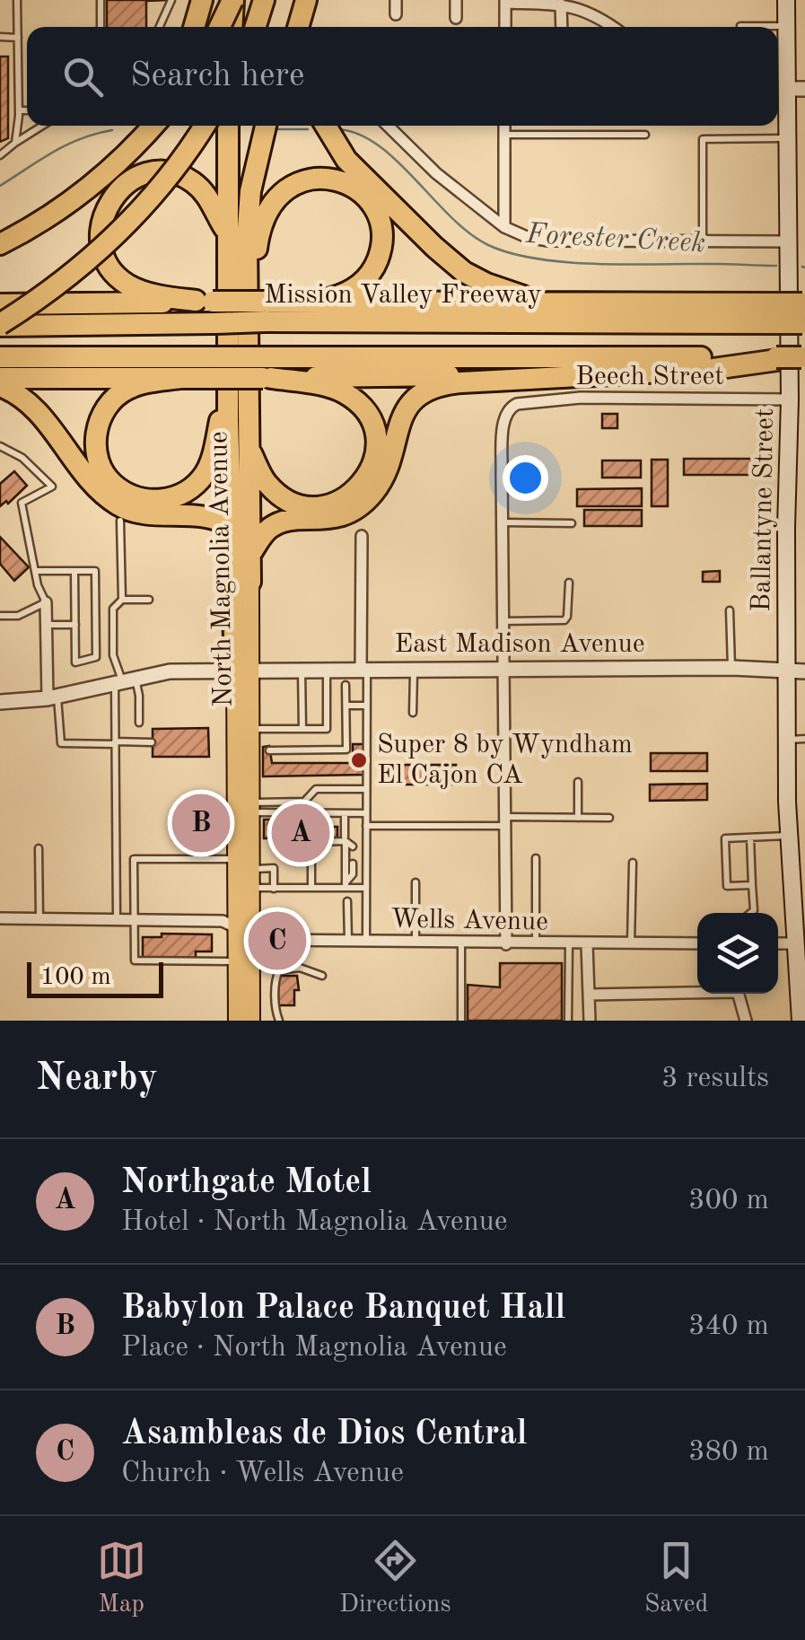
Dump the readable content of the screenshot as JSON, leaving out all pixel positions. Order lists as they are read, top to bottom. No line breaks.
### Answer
{"streets":{"highway":["Mission Valley Freeway","North Magnolia Avenue"],"main road":["Ballantyne Street"],"street":["Beech Street","East Madison Avenue","Wells Avenue"]},"crossings":[["Beech Street","Ballantyne Street"],["Ballantyne Street","East Madison Avenue"],["North Magnolia Avenue","East Madison Avenue"],["North Magnolia Avenue","Wells Avenue"]],"water":["Forester Creek"],"places":["Super 8 by Wyndham El Cajon CA"],"scale_bar":"100 m","page":{"search":"Search here","pins":["B","A","C"],"scale":"100 m","heading":["Nearby","3 results"],"list":[{"mark":"A","name":"Northgate Motel","note":"Hotel · North Magnolia Avenue","value":"300 m"},{"mark":"B","name":"Babylon Palace Banquet Hall","note":"Place · North Magnolia Avenue","value":"340 m"},{"mark":"C","name":"Asambleas de Dios Central","note":"Church · Wells Avenue","value":"380 m"}],"nav":["Map","Directions","Saved"]}}
